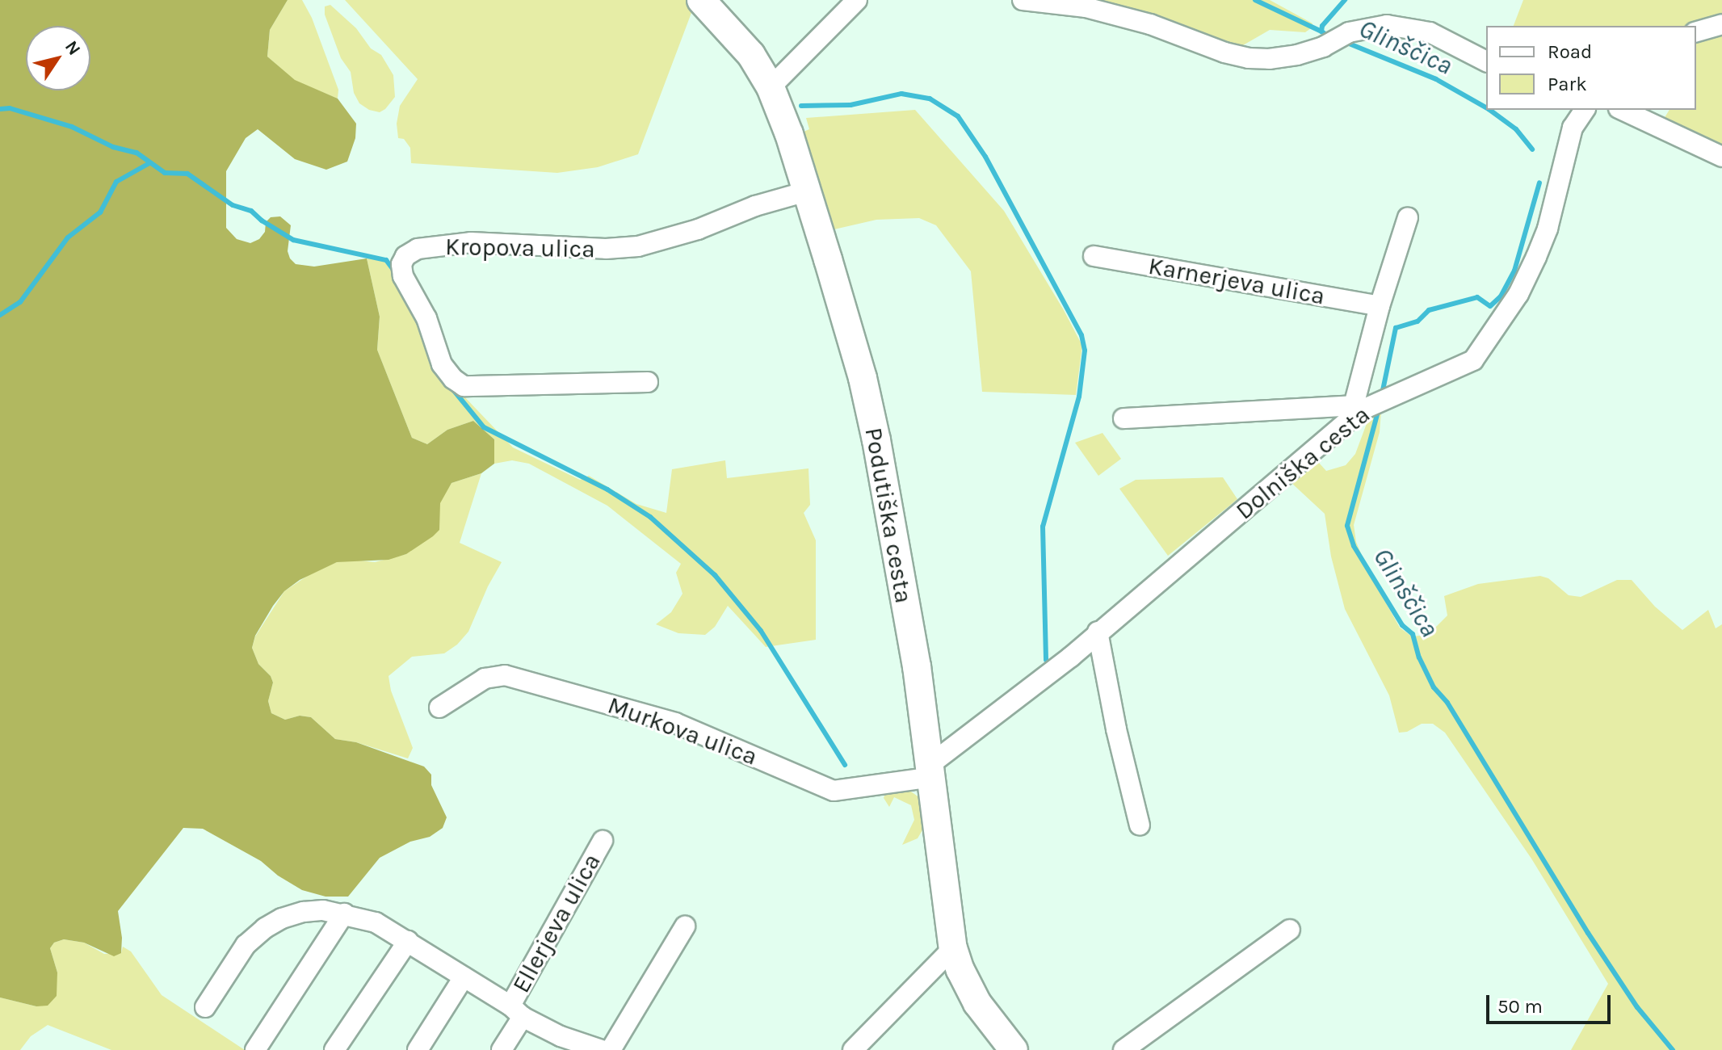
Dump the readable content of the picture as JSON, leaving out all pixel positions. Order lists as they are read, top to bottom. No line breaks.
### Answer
{"streets":{"street":["Kropova ulica","Karnerjeva ulica","Dolniška cesta","Podutiška cesta","Murkova ulica","Ellerjeva ulica"]},"crossings":[["Kropova ulica","Podutiška cesta"],["Dolniška cesta","Podutiška cesta"],["Dolniška cesta","Murkova ulica"],["Podutiška cesta","Murkova ulica"]],"water":["Glinščica"],"legend":["Road","Park"],"scale_bar":"50 m","north":"top right"}
